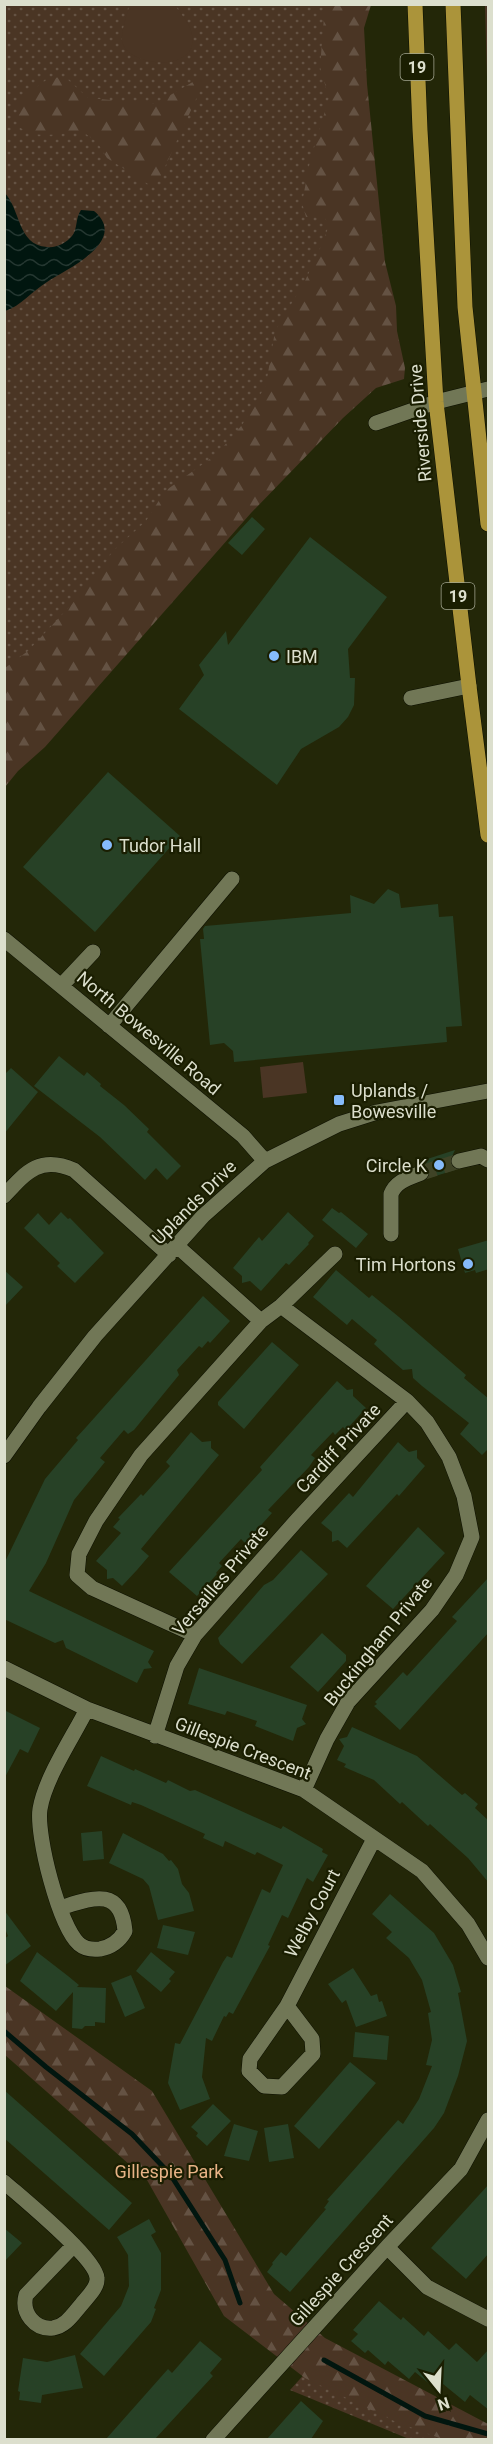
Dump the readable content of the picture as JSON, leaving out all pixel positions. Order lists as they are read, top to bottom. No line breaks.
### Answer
{"streets":{"main road":["19","Riverside Drive"],"street":["North Bowesville Road","Uplands Drive","Cardiff Private","Versailles Private","Buckingham Private","Gillespie Crescent","Welby Court"]},"crossings":[["North Bowesville Road","Uplands Drive"],["Cardiff Private","Versailles Private"],["Cardiff Private","Buckingham Private"],["Versailles Private","Gillespie Crescent"],["Buckingham Private","Gillespie Crescent"],["Gillespie Crescent","Welby Court"]],"parks":["Gillespie Park"],"places":{"other":["IBM","Tudor Hall","Circle K","Tim Hortons"],"transit":["Uplands / Bowesville"]},"north":"bottom"}
